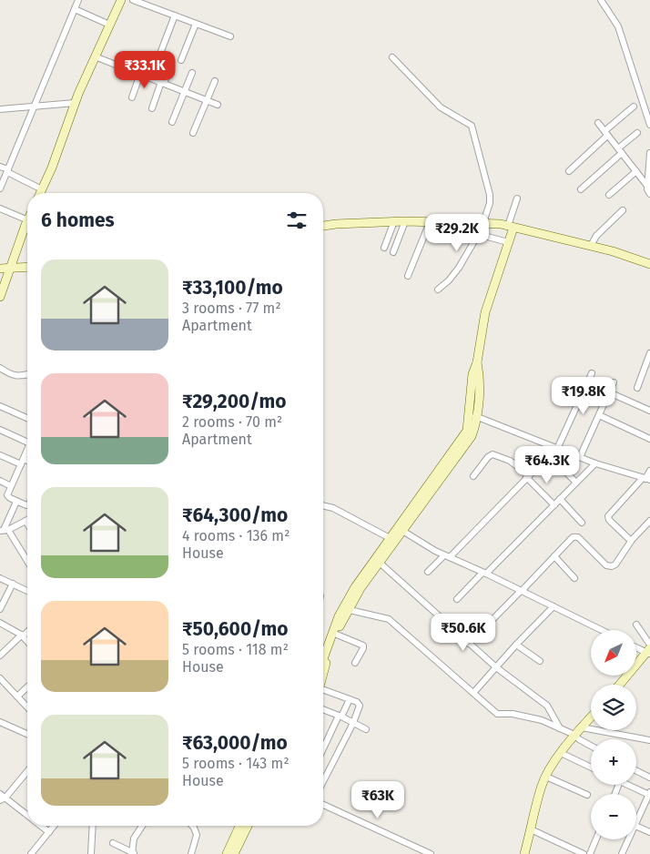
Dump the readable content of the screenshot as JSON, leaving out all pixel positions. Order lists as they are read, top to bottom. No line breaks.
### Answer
{"north":"bottom left","page":{"price":["₹33.1K","₹29.2K","₹19.8K","₹64.3K","₹50.6K","₹63K"],"heading":"6 homes","list":[{"name":"₹33,100/mo","note":"3 rooms · 77 m² · Apartment"},{"name":"₹29,200/mo","note":"2 rooms · 70 m² · Apartment"},{"name":"₹64,300/mo","note":"4 rooms · 136 m² · House"},{"name":"₹50,600/mo","note":"5 rooms · 118 m² · House"},{"name":"₹63,000/mo","note":"5 rooms · 143 m² · House"}],"map_buttons":["+","−"]}}
